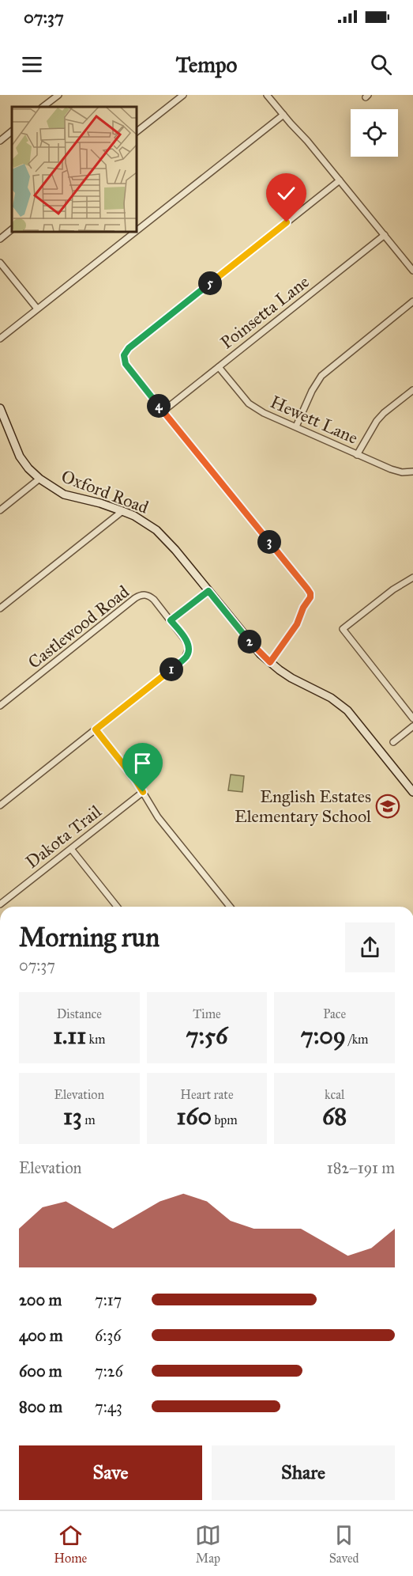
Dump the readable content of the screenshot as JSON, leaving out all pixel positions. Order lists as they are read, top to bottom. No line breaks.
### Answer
{"streets":{"street":["Poinsetta Lane","Hewett Lane","Oxford Road","Castlewood Road","Dakota Trail"]},"crossings":[["Poinsetta Lane","Hewett Lane"]],"places":{"school or university":["English Estates Elementary School"]},"page":{"status":"07:37","header":"Tempo","pins":["5","4","3","2","1"],"heading":["Morning run","07:37"],"stats":[["Distance","1.11 km"],["Time","7:56"],["Pace","7:09 /km"],["Elevation","13 m"],["Heart rate","160 bpm"],["kcal","68"]],"chart":["Elevation","182–191 m"],"list":[{"name":"200 m","note":"7:17"},{"name":"400 m","note":"6:36"},{"name":"600 m","note":"7:26"},{"name":"800 m","note":"7:43"}],"buttons":["Save","Share"],"tabs":["Home","Map","Saved"]}}
